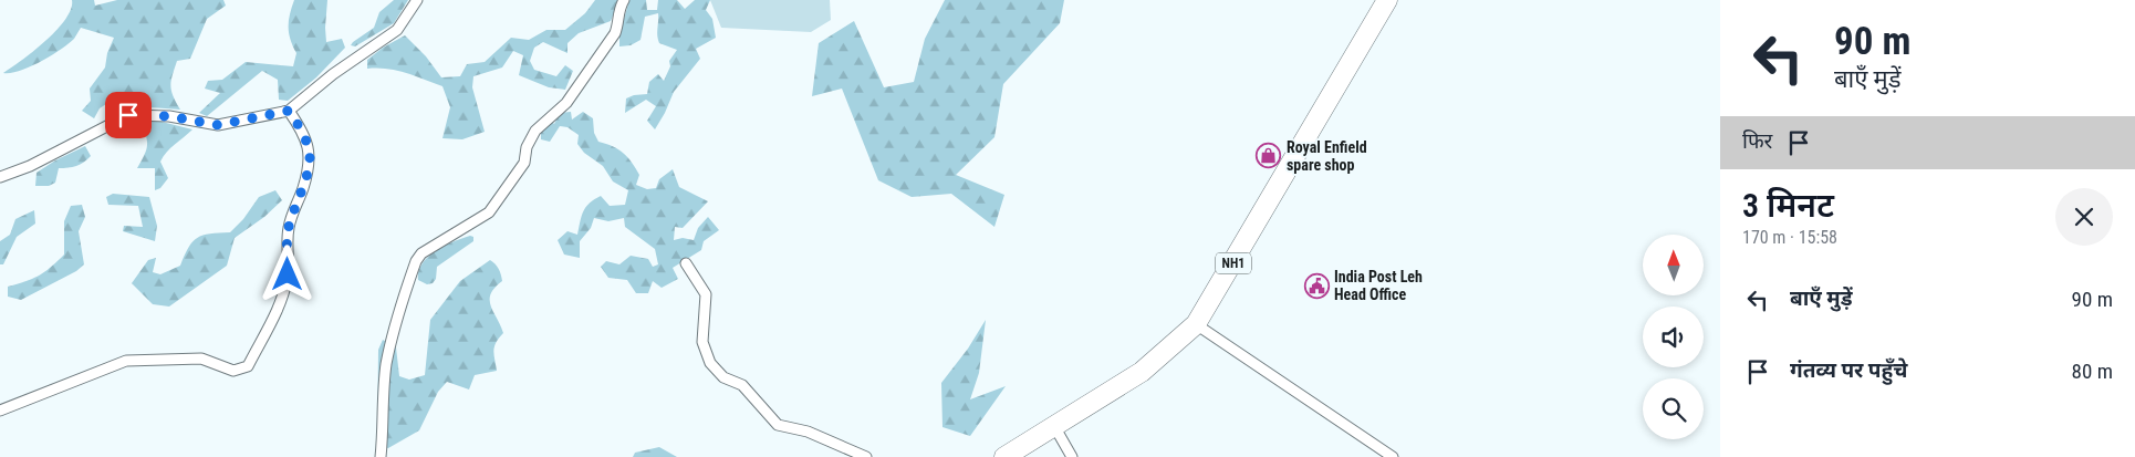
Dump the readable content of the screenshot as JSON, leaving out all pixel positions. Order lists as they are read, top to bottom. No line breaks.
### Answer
{"streets":{"highway":["NH1"]},"places":{"shop":["Royal Enfield spare shop"],"public building":["India Post Leh Head Office"]},"north":"top","page":{"turn":["90 m","बाएँ मुड़ें"],"then":"फिर","heading":["3 मिनट","170 m · 15:58"],"list":[{"name":"बाएँ मुड़ें","value":"90 m"},{"name":"गंतव्य पर पहुँचे","value":"80 m"}]}}
